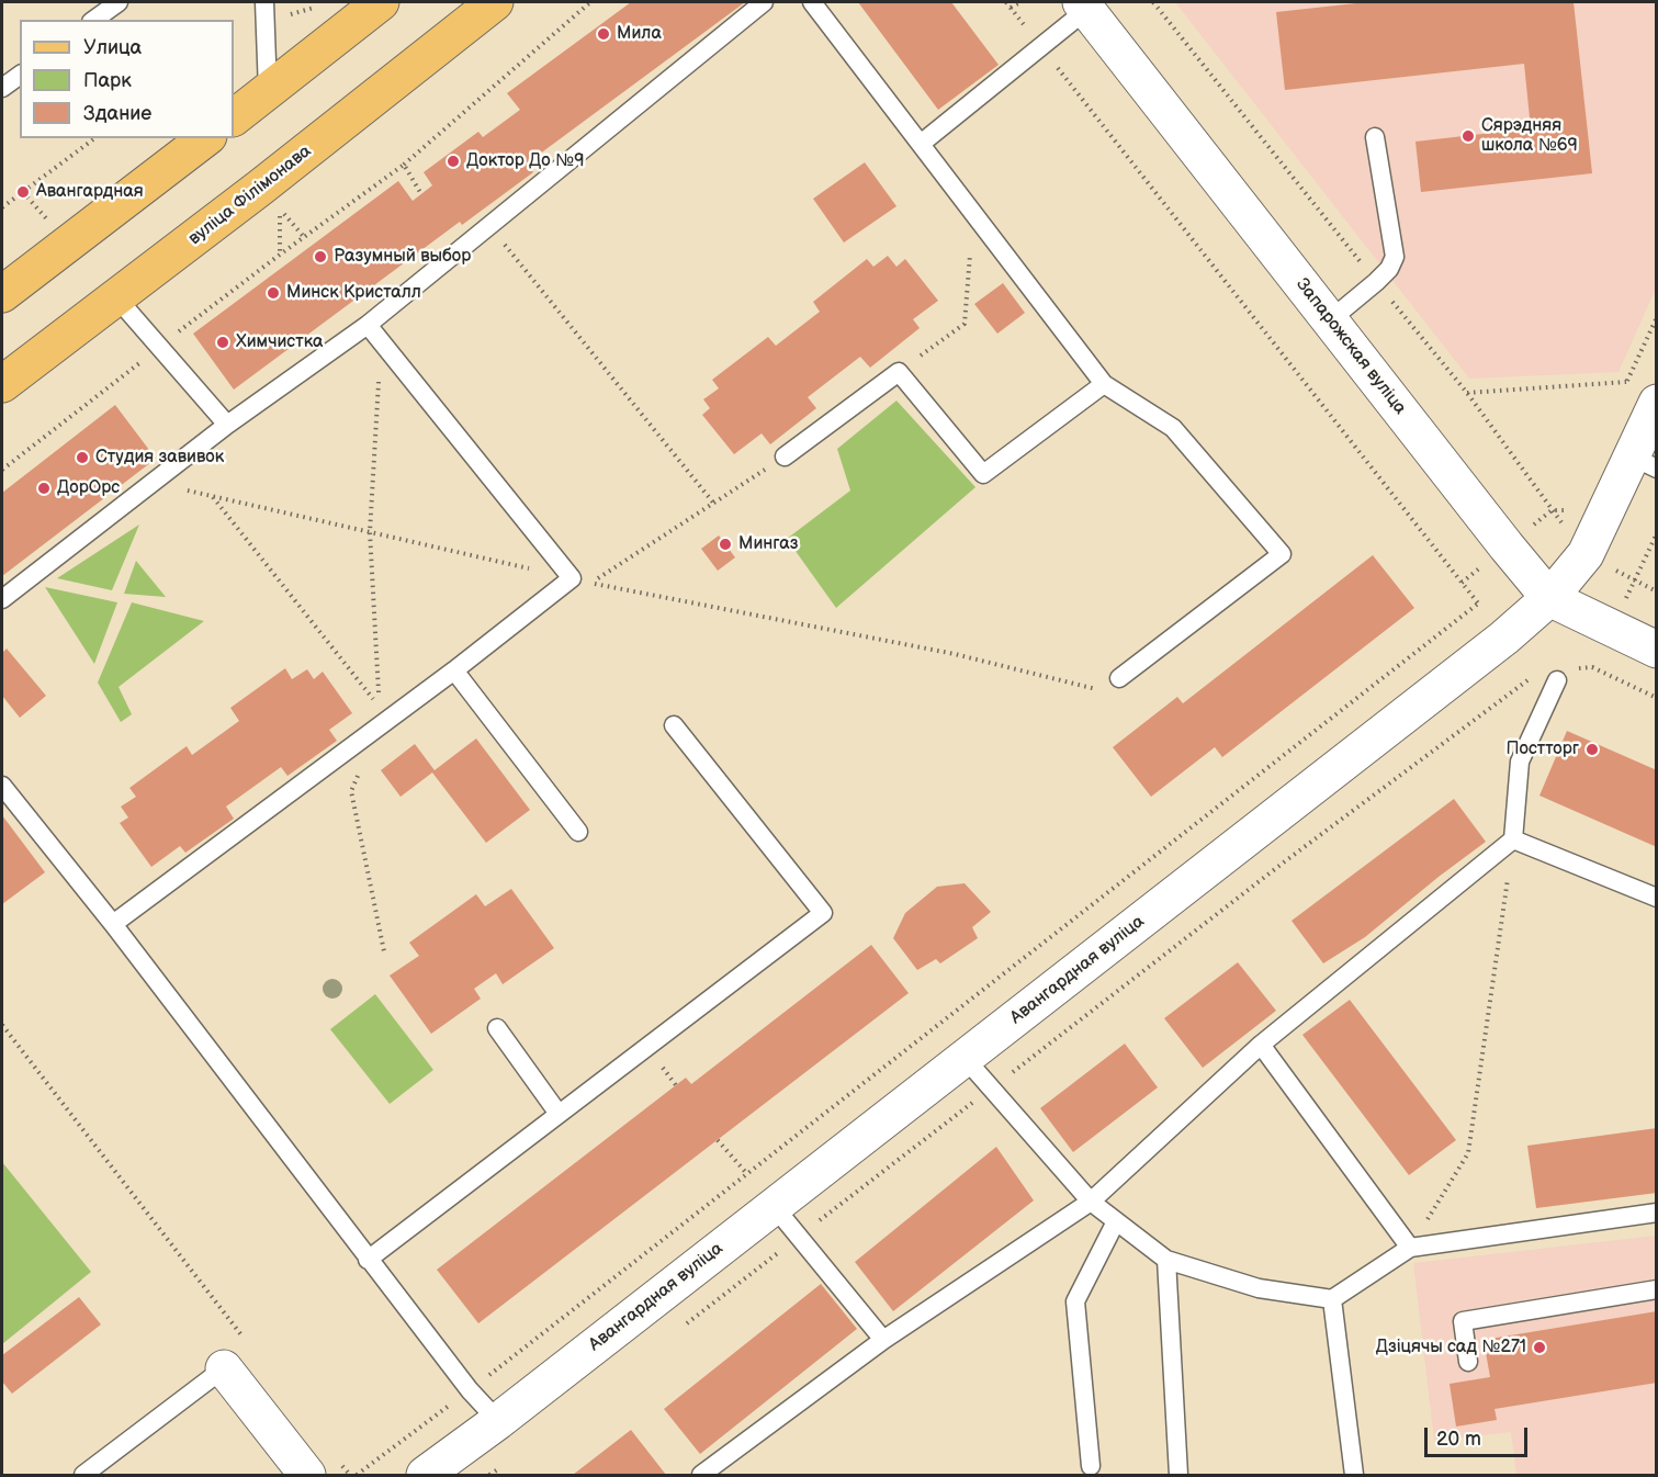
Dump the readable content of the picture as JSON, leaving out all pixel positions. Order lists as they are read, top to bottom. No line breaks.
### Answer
{"streets":{"main road":["вуліца Філімонава"],"street":["Запарожская вуліца","Авангардная вуліца"]},"crossings":[["Запарожская вуліца","Авангардная вуліца"]],"places":["Мила","Сярэдняя школа №69","Доктор До №9","Авангардная","Разумный выбор","Минск Кристалл","Химчистка","Студия завивок","ДорОрс","Мингаз","Постторг","Дзіцячы сад №271"],"legend":["Улица","Парк","Здание"],"scale_bar":"20 m"}
